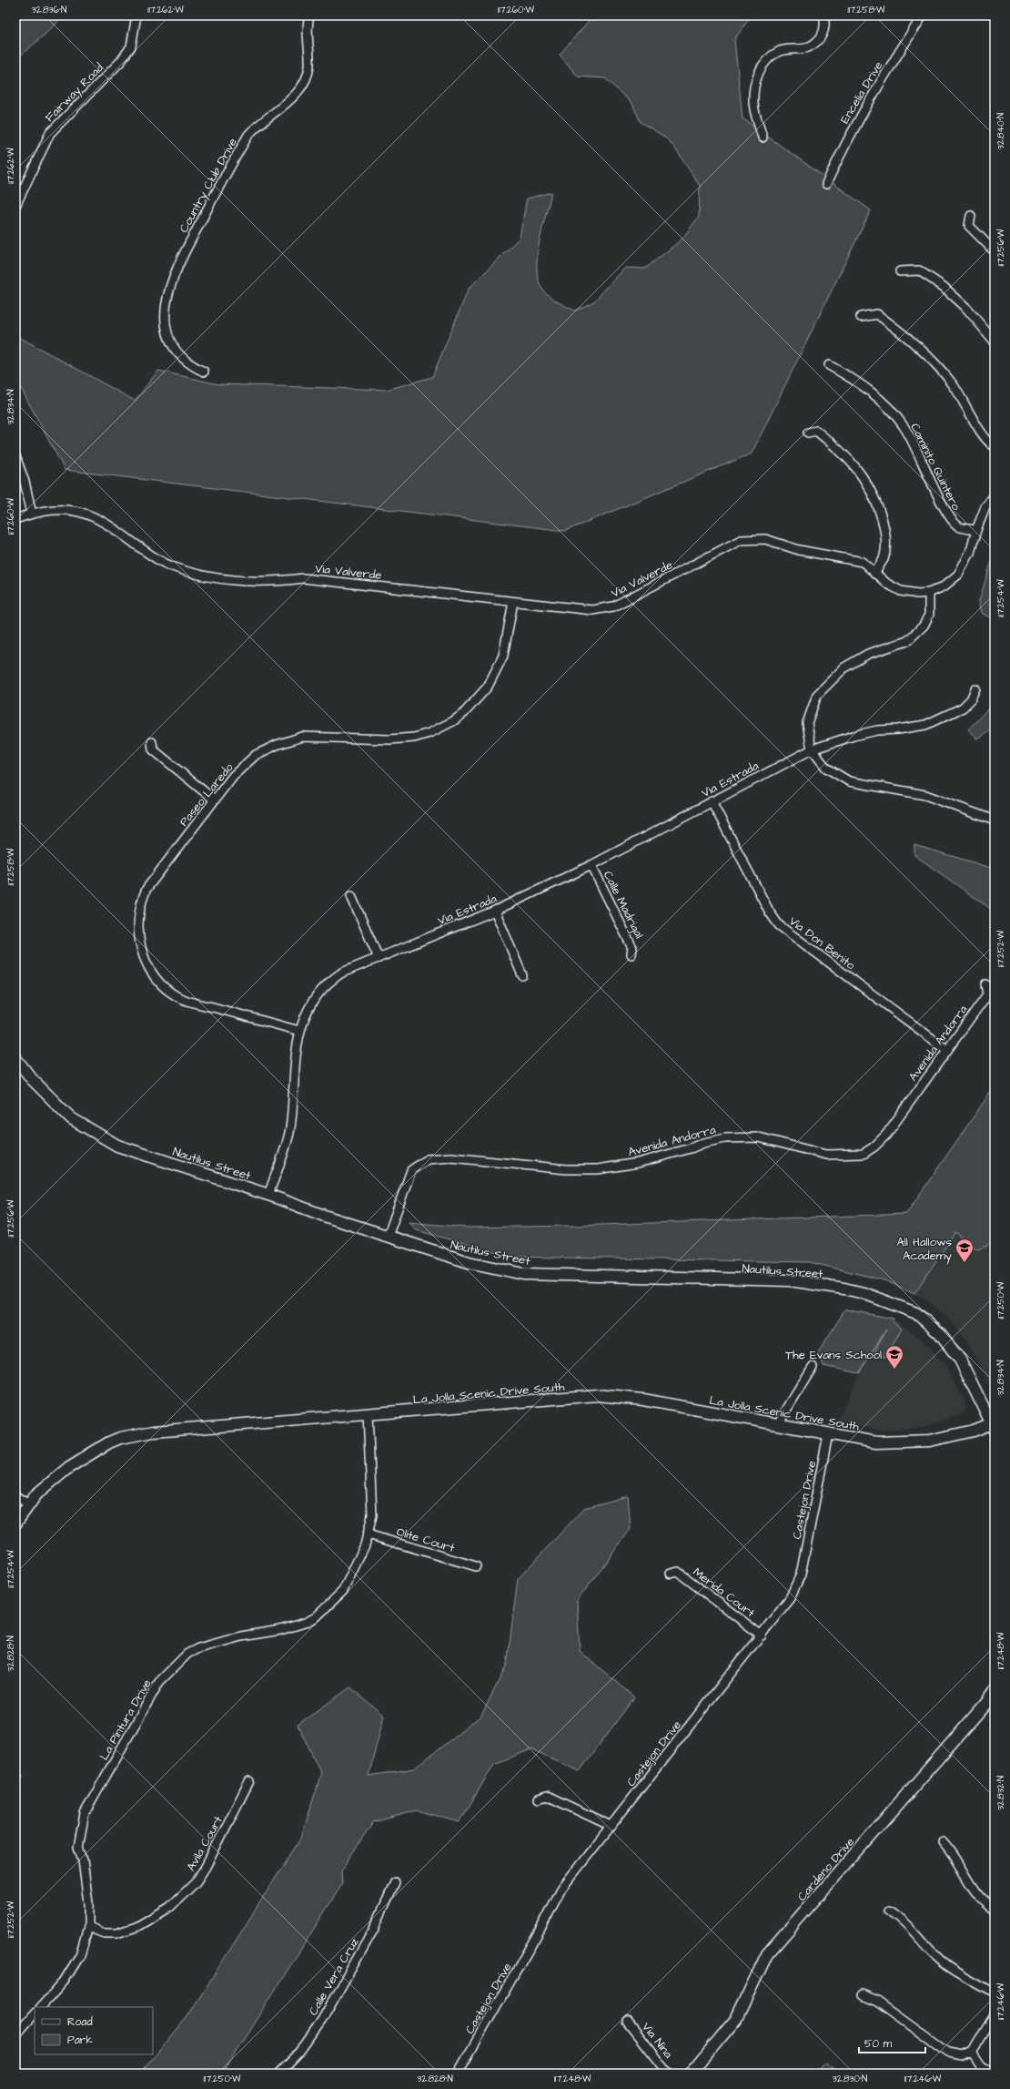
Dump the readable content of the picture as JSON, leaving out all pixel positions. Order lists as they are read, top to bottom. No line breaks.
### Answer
{"streets":{"street":["Fairway Road","Encelia Drive","Country Club Drive","Caminito Quintero","Via Valverde","Via Estrada","Paseo Laredo","Calle Madrigal","Via Don Benito","Avenida Andorra","Nautilus Street","La Jolla Scenic Drive South","Castejon Drive","Olite Court","Merida Court","La Pintura Drive","Avila Court","Cardeno Drive","Calle Vera Cruz","Via Nina"]},"crossings":[["Via Valverde","Paseo Laredo"],["Via Estrada","Paseo Laredo"],["Via Estrada","Calle Madrigal"],["Via Estrada","Via Don Benito"],["Via Estrada","Nautilus Street"],["Via Don Benito","Avenida Andorra"],["Avenida Andorra","Nautilus Street"],["Nautilus Street","La Jolla Scenic Drive South"],["La Jolla Scenic Drive South","Castejon Drive"],["La Jolla Scenic Drive South","La Pintura Drive"],["Castejon Drive","Merida Court"],["Olite Court","La Pintura Drive"],["La Pintura Drive","Avila Court"]],"places":{"school or university":["All Hallows Academy","The Evans School"]},"legend":["Road","Park"],"scale_bar":"50 m","coordinates":["32.836°N","117.262°W","117.260°W","117.258°W","32.840°N","117.256°W","32.834°N","117.254°W","117.252°W","117.250°W","117.248°W","32.828°N","32.832°N","117.246°W","32.830°N"]}
